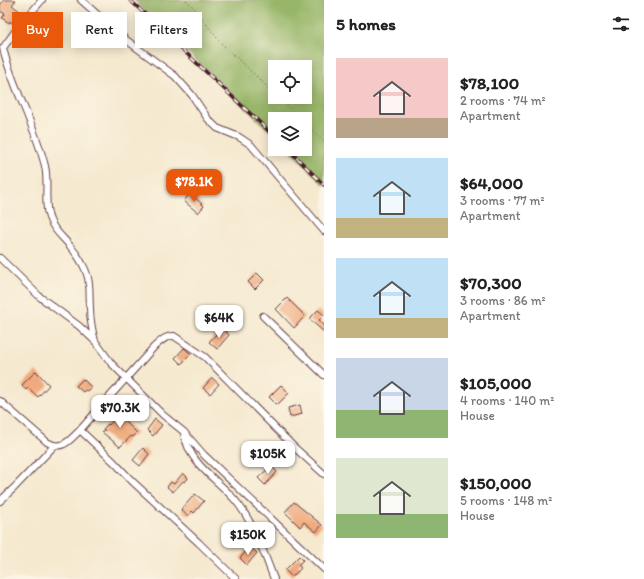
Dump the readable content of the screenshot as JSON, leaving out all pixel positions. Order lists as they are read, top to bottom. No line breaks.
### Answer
{"page":{"heading":"5 homes","chip":["Buy","Rent","Filters"],"list":[{"name":"$78,100","note":"2 rooms · 74 m² · Apartment"},{"name":"$64,000","note":"3 rooms · 77 m² · Apartment"},{"name":"$70,300","note":"3 rooms · 86 m² · Apartment"},{"name":"$105,000","note":"4 rooms · 140 m² · House"},{"name":"$150,000","note":"5 rooms · 148 m² · House"}],"price":["$78.1K","$64K","$70.3K","$105K","$150K"]}}
